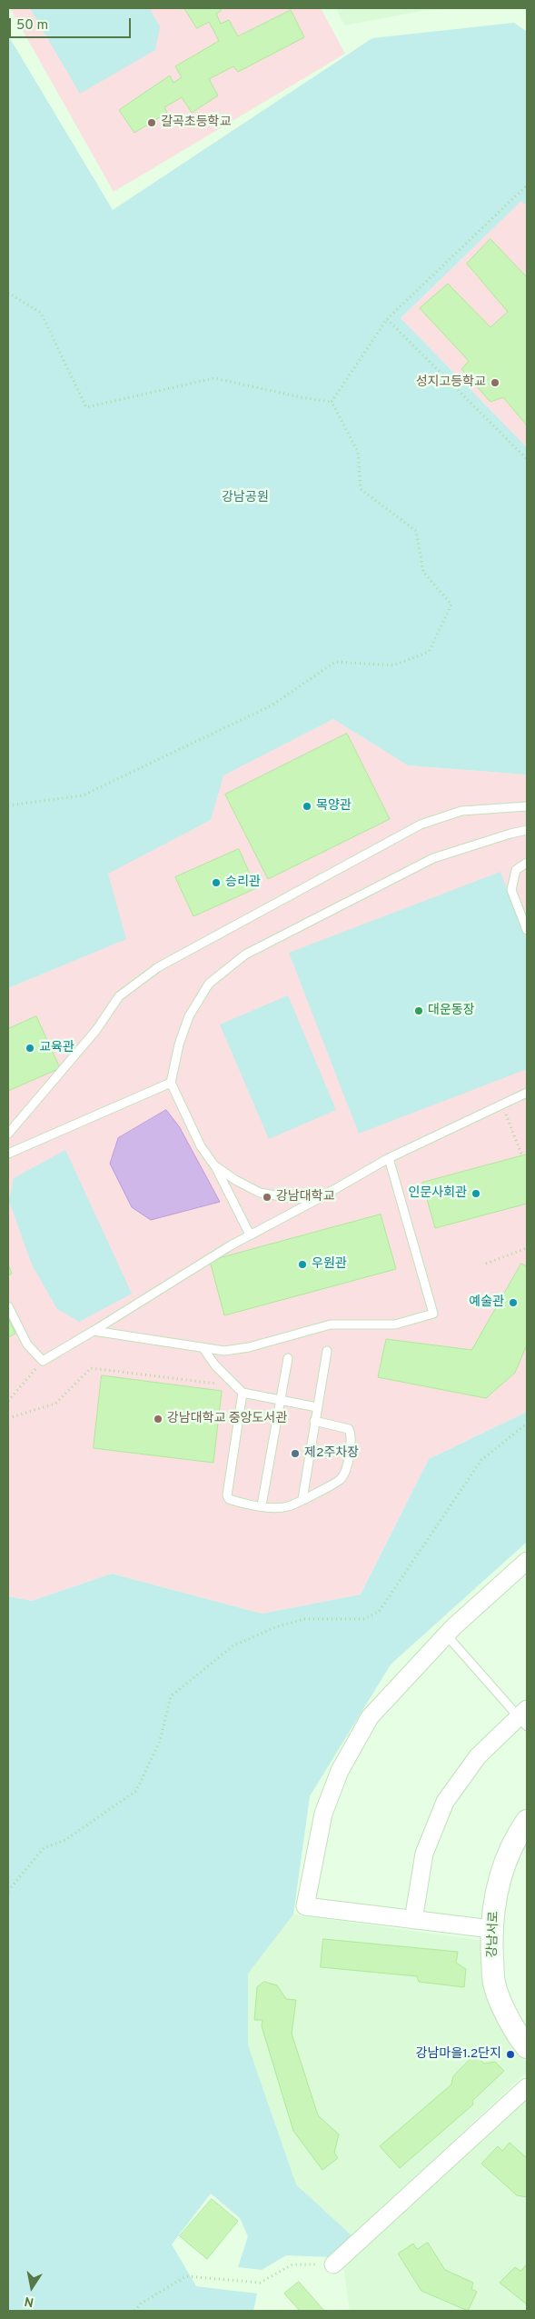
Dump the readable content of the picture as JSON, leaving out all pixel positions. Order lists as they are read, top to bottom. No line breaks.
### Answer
{"streets":{"street":["강남서로"]},"parks":["강남공원"],"places":["갈곡초등학교","성지고등학교","목양관","승리관","대운동장","교육관","인문사회관","강남대학교","우원관","예술관","강남대학교 중앙도서관","제2주차장","강남마을1.2단지"],"scale_bar":"50 m","north":"bottom"}
